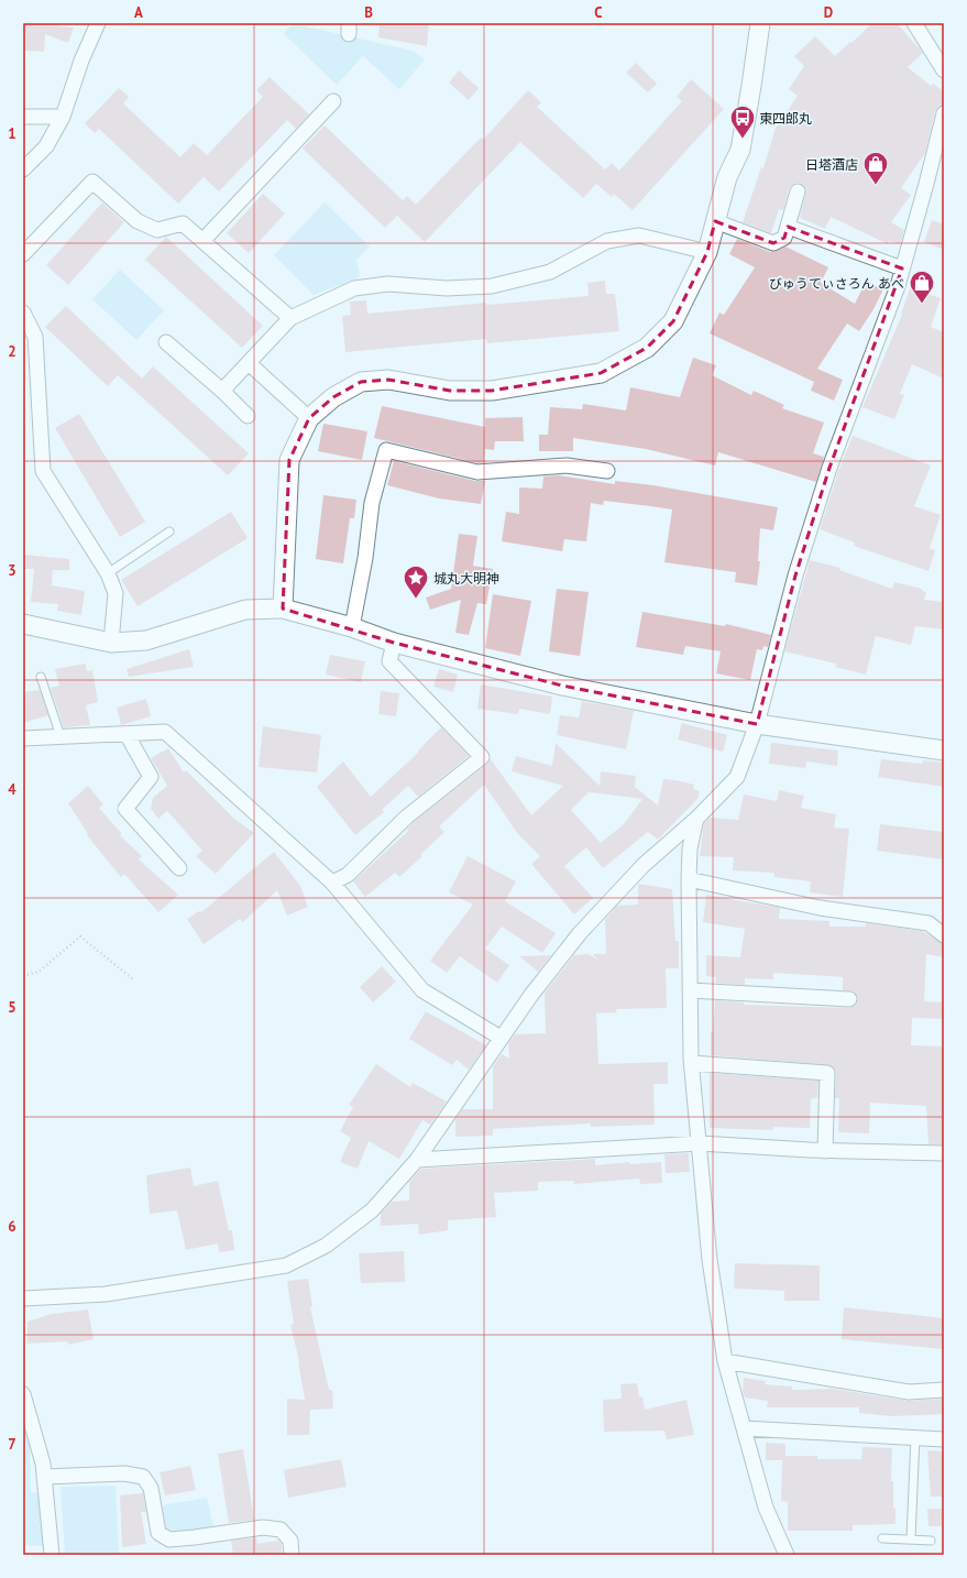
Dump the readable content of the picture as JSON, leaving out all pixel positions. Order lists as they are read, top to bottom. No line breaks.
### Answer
{"places":{"bus stop":["東四郎丸"],"shop":["日塔酒店","びゅうてぃさろん あべ"],"place":["城丸大明神"]},"grid":{"columns":["A","B","C","D"],"rows":["1","2","3","4","5","6","7"]}}
